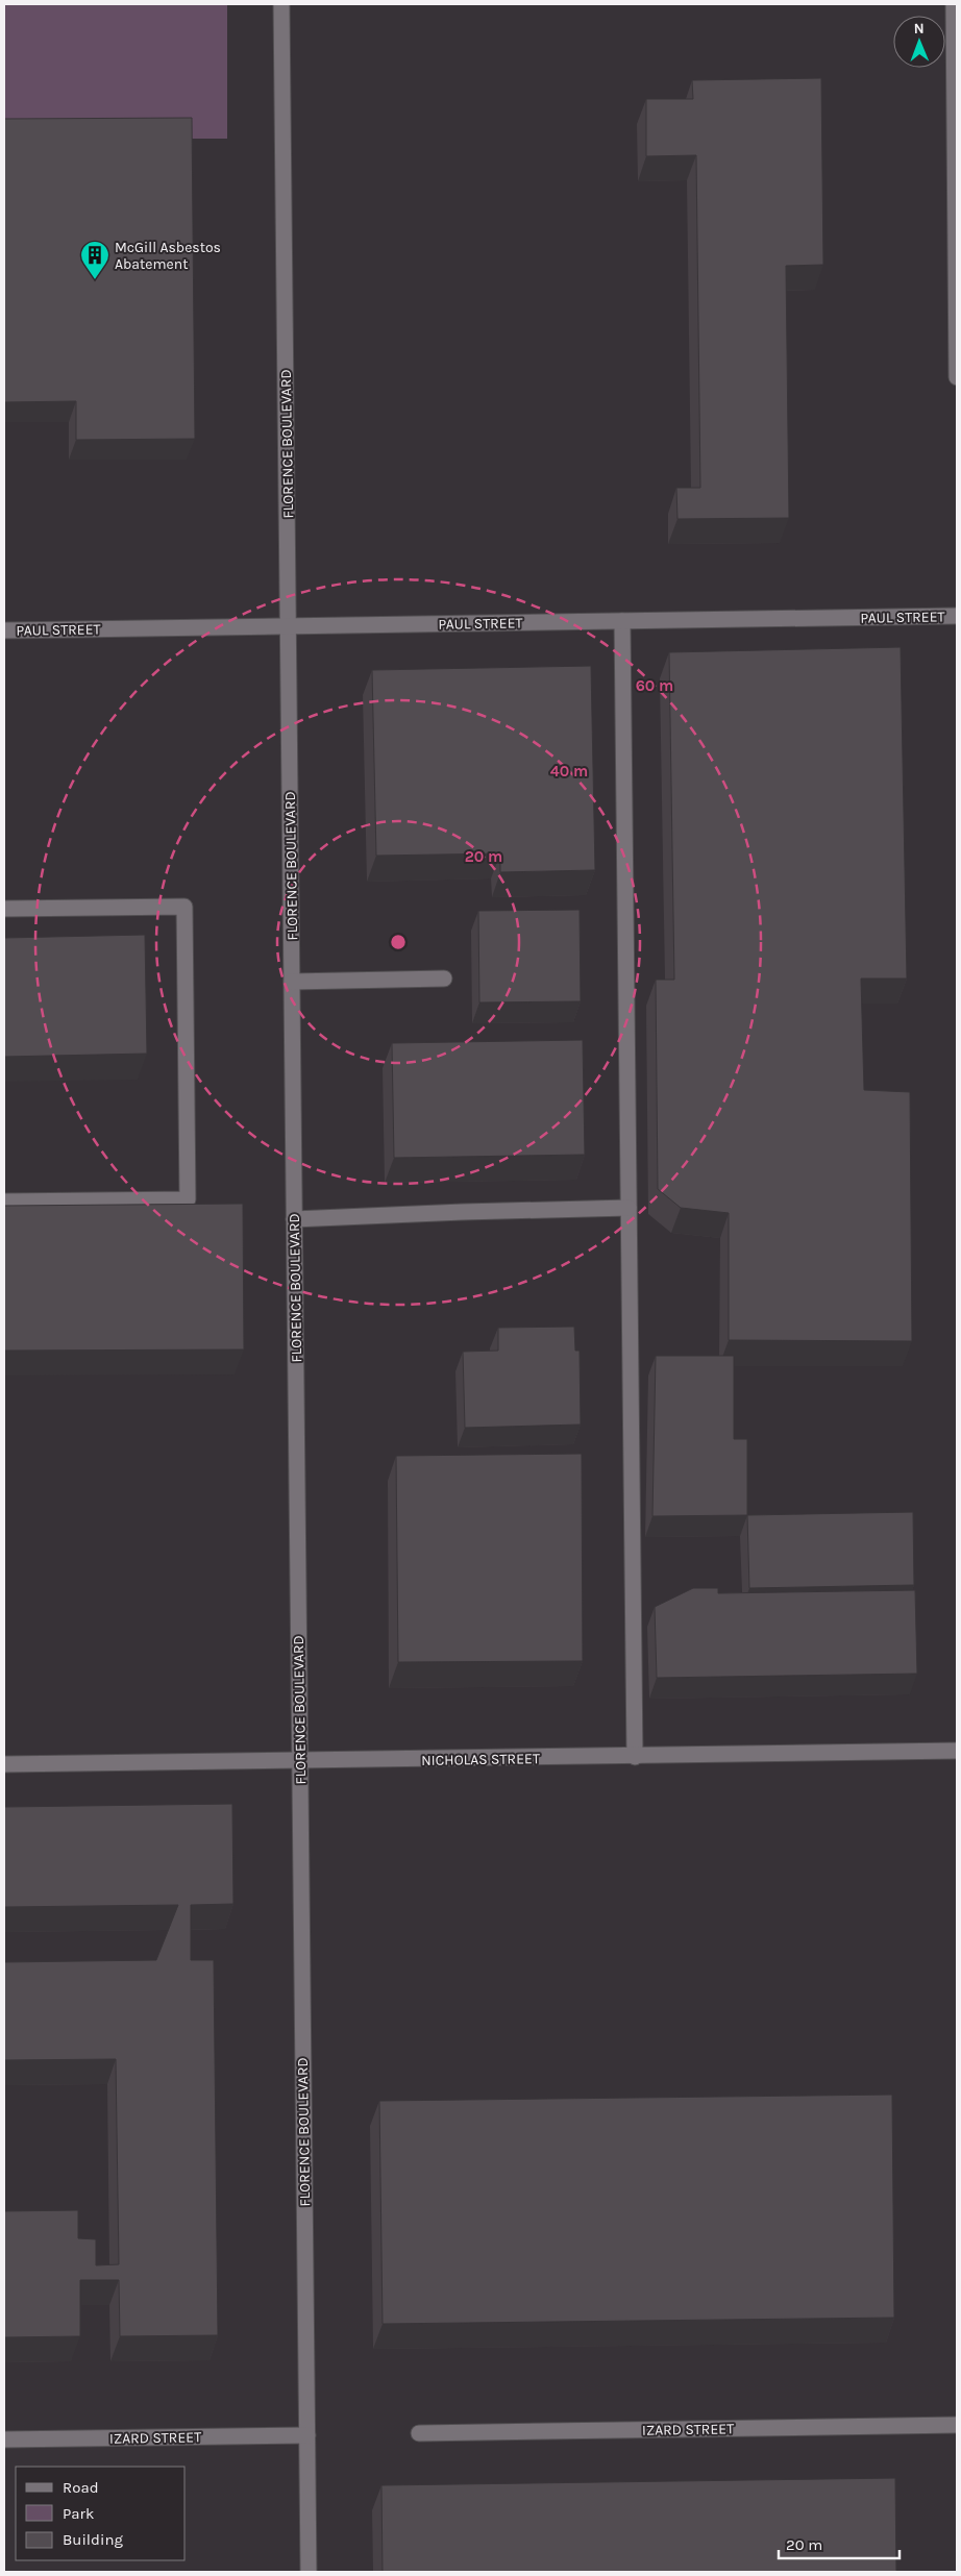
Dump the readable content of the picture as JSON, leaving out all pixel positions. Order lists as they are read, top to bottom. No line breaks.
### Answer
{"streets":{"street":["FLORENCE BOULEVARD","PAUL STREET","NICHOLAS STREET","IZARD STREET"]},"crossings":[["FLORENCE BOULEVARD","PAUL STREET"],["FLORENCE BOULEVARD","NICHOLAS STREET"],["FLORENCE BOULEVARD","IZARD STREET"]],"places":{"building":["McGill Asbestos Abatement"]},"legend":["Road","Park","Building"],"scale_bar":"20 m","north":"top","rings":["60 m","40 m","20 m"]}
